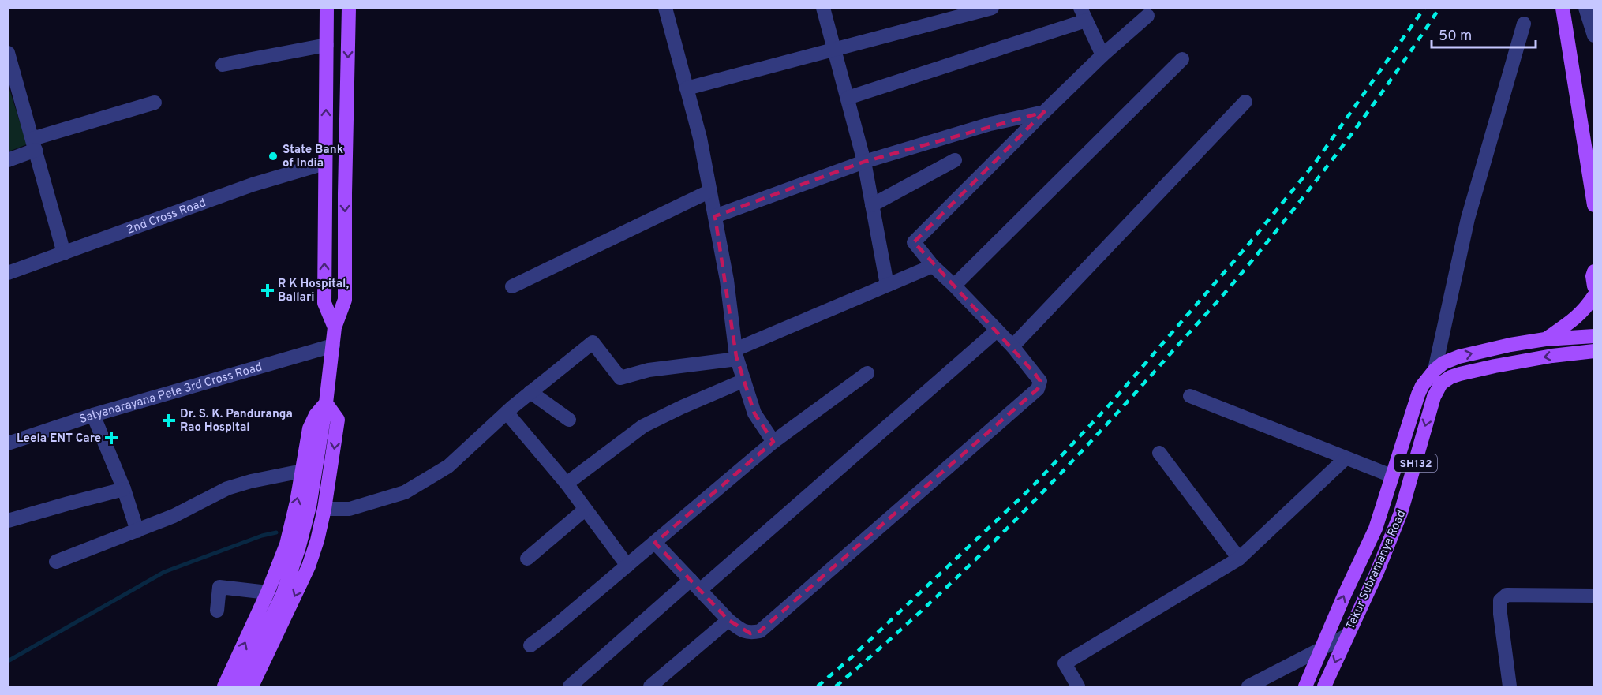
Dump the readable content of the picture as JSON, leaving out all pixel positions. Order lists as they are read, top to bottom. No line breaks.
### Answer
{"streets":{"main road":["SH132","Tekur Subramanya Road"],"street":["2nd Cross Road","Satyanarayana Pete 3rd Cross Road"]},"crossings":[["SH132","Tekur Subramanya Road"]],"places":{"other":["State Bank of India"],"health":["R K Hospital, Ballari","Dr. S. K. Panduranga Rao Hospital","Leela ENT Care"]},"scale_bar":"50 m"}
